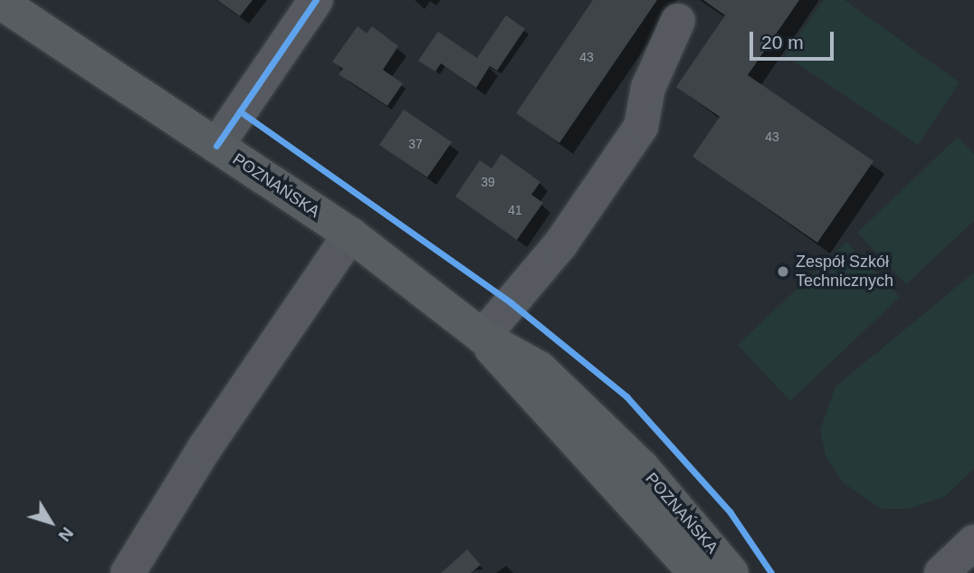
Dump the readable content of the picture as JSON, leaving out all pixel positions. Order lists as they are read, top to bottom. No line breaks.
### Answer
{"streets":{"main road":["POZNAŃSKA"]},"places":["Zespół Szkół Technicznych"],"house_numbers":["43","43","37","39","41"],"scale_bar":"20 m","north":"bottom right"}
